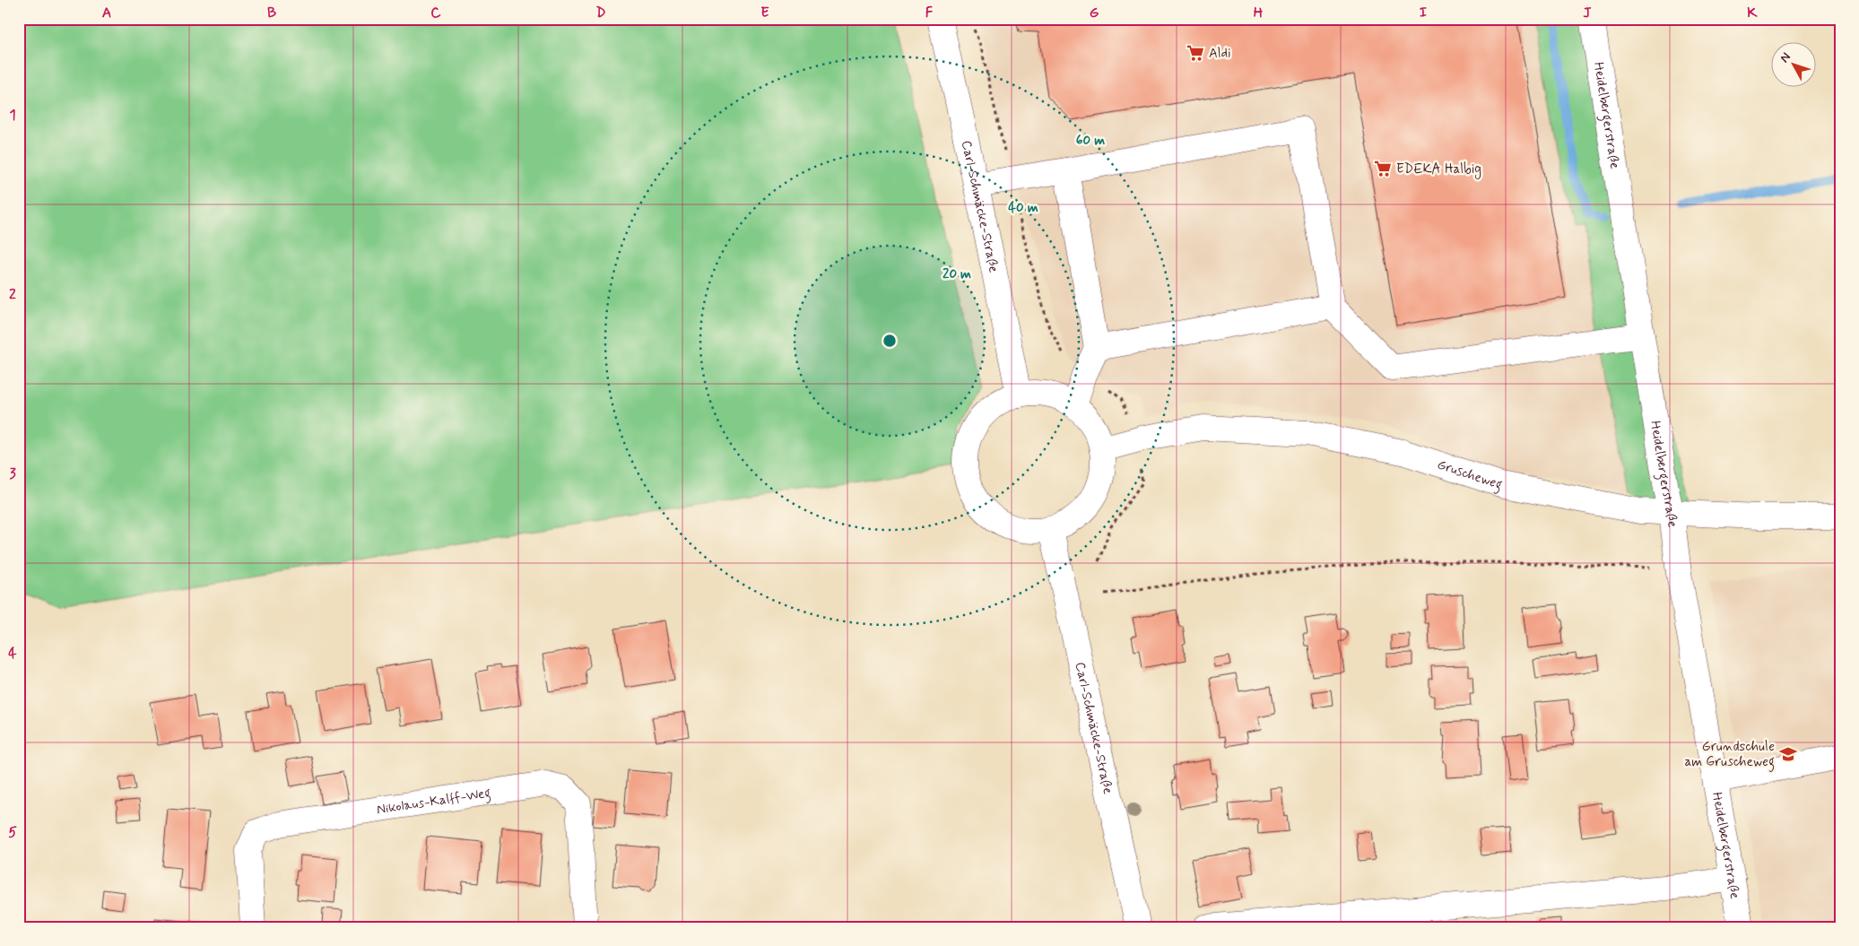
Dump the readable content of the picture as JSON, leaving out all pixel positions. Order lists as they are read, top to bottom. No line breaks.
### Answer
{"streets":{"street":["Heidelbergerstraße","Carl-Schmäcke-Straße","Gruscheweg","Nikolaus-Kalff-Weg"]},"crossings":[["Heidelbergerstraße","Gruscheweg"],["Carl-Schmäcke-Straße","Gruscheweg"]],"places":{"supermarket":["Aldi","EDEKA Halbig"],"school or university":["Grundschule am Gruscheweg"]},"north":"top left","grid":{"columns":["A","B","C","D","E","F","G","H","I","J","K"],"rows":["1","2","3","4","5"]},"rings":["60 m","40 m","20 m"]}
